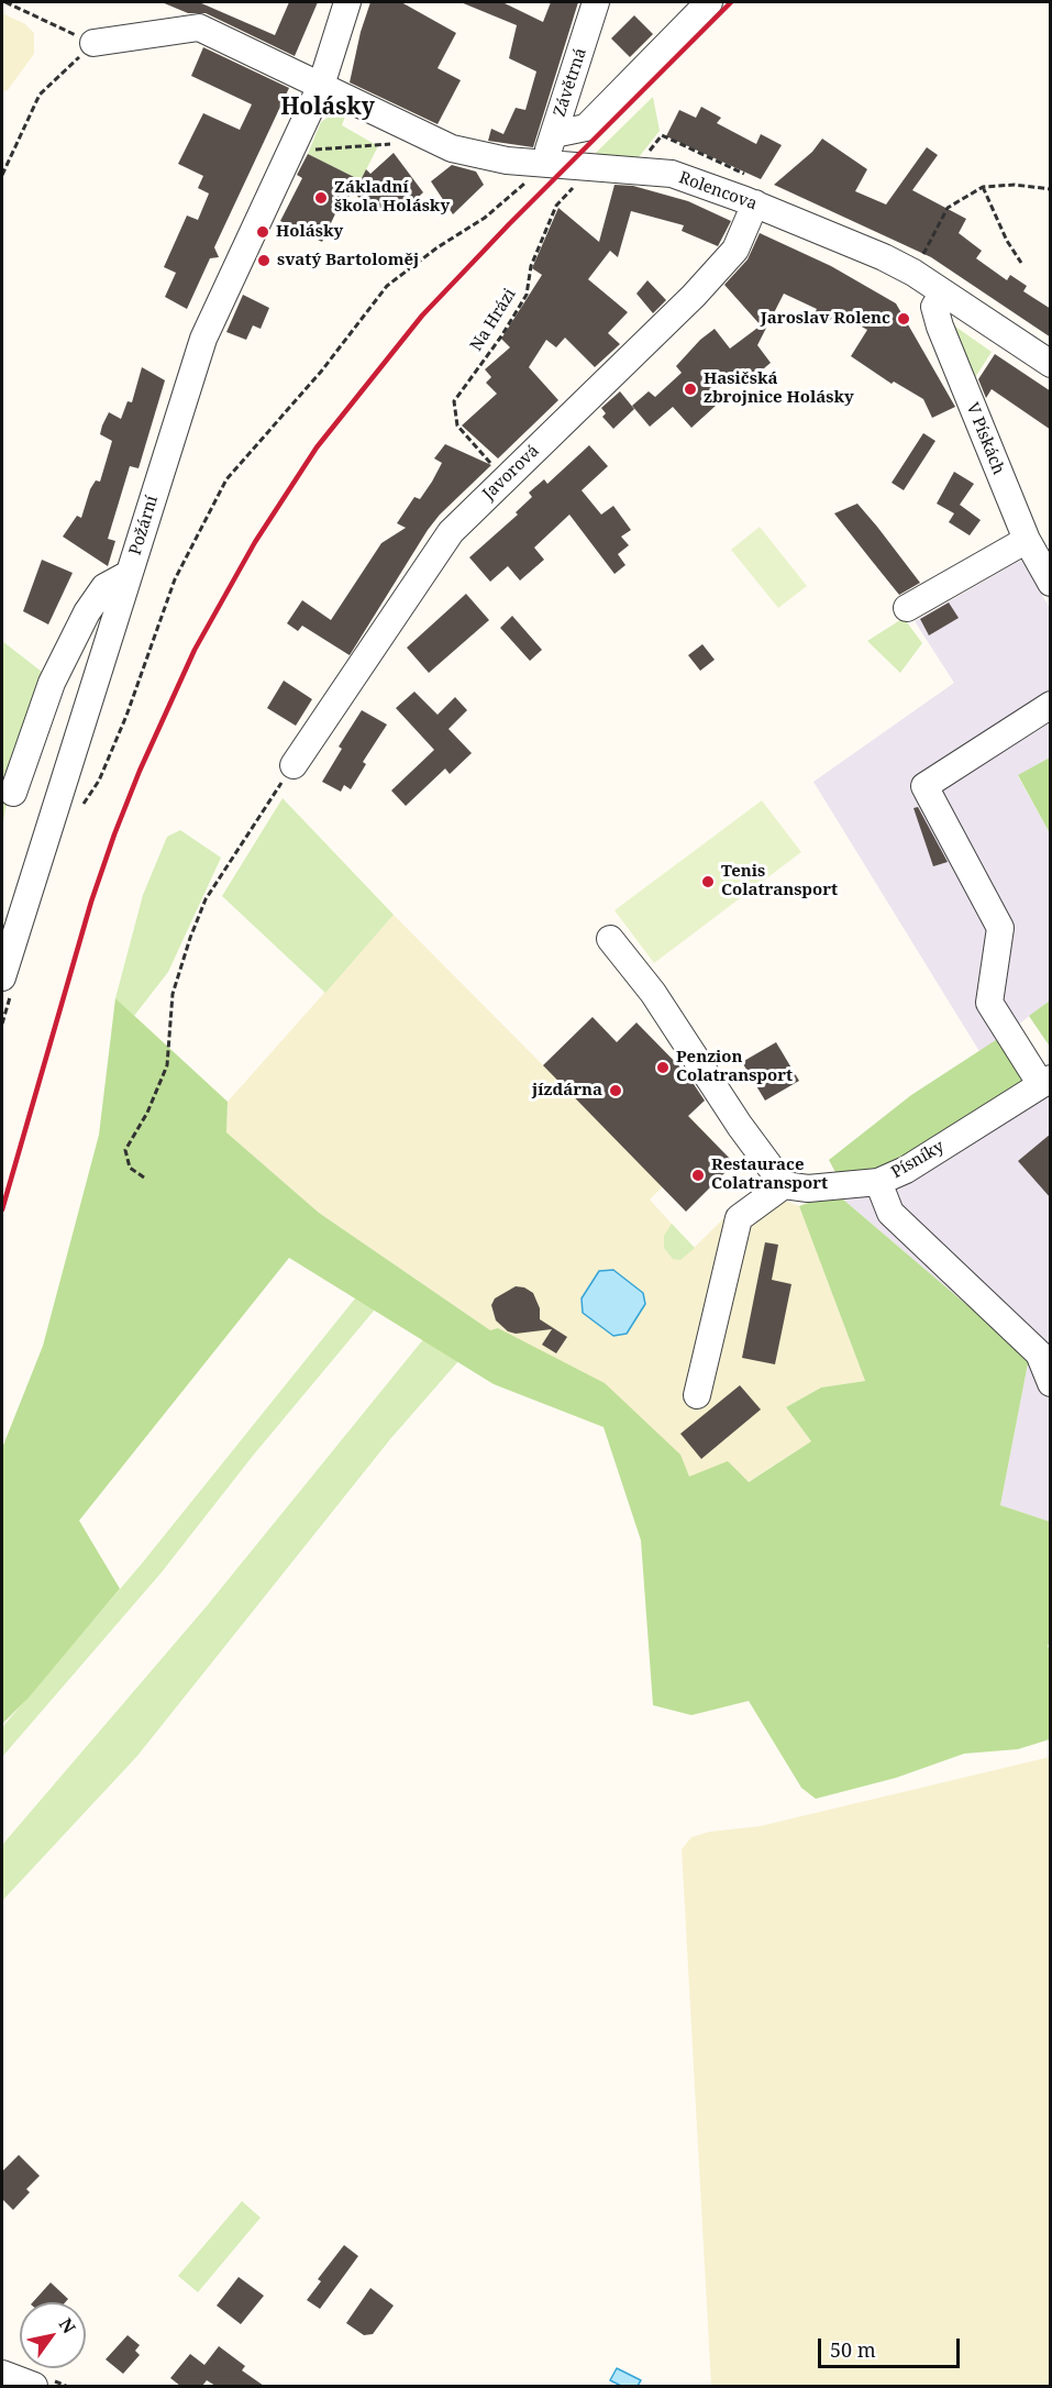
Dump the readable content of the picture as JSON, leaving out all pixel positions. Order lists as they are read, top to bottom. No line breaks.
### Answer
{"streets":{"street":["Závětrná","Rolencova","V Pískách","Javorová","Požární","Písníky"],"path":["Na Hrázi"]},"crossings":[["Závětrná","Rolencova"],["Rolencova","Na Hrázi"],["Rolencova","V Pískách"],["Rolencova","Javorová"],["Rolencova","Požární"],["Na Hrázi","Javorová"]],"districts":["Holásky"],"places":["Základní škola Holásky","Holásky","svatý Bartoloměj","Jaroslav Rolenc","Hasičská zbrojnice Holásky","Tenis Colatransport","Penzion Colatransport","jízdárna","Restaurace Colatransport"],"scale_bar":"50 m","north":"top right"}
